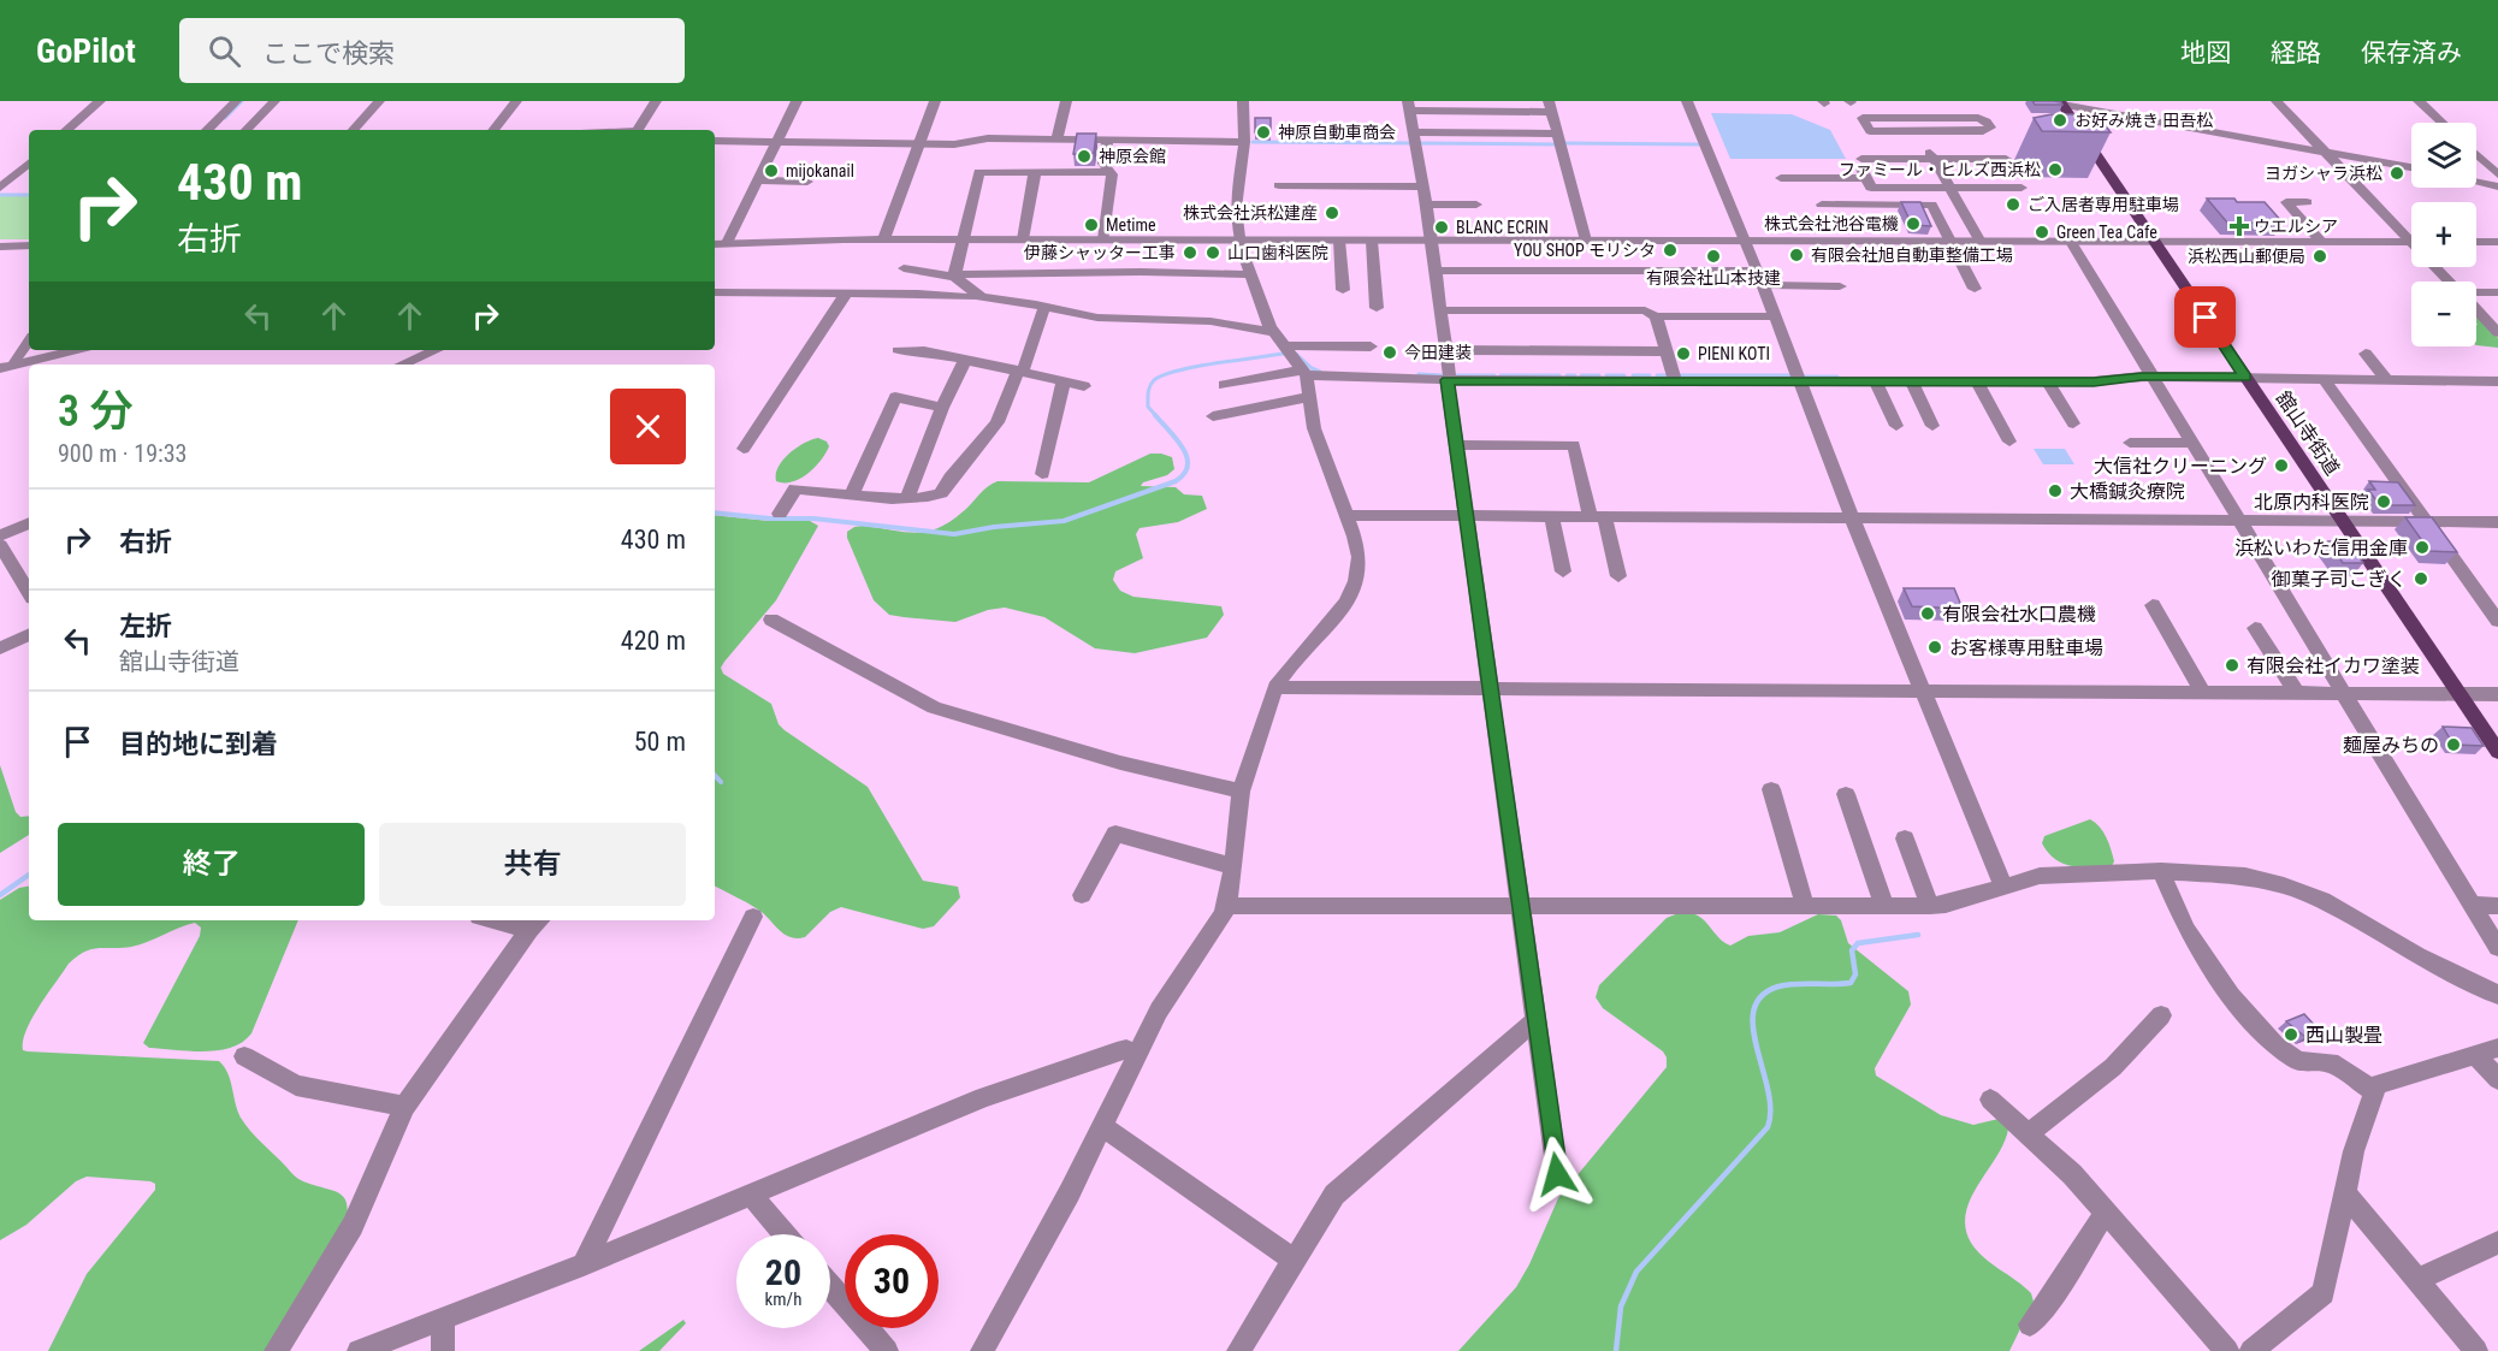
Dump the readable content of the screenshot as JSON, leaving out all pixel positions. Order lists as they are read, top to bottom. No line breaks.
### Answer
{"streets":{"main road":["舘山寺街道"]},"places":{"other":["お好み焼き 田吾松","神原自動車商会","神原会館","ファミール・ヒルズ西浜松","mijokanail","ヨガシャラ浜松","ご入居者専用駐車場","株式会社浜松建産","株式会社池谷電機","Metime","BLANC ECRIN","Green Tea Cafe","YOU SHOP モリシタ","伊藤シャッター工事","山口歯科医院","有限会社旭自動車整備工場","有限会社山本技建","浜松西山郵便局","今田建装","PIENI KOTI","大信社クリーニング","大橋鍼灸療院","北原内科医院","浜松いわた信用金庫","御菓子司こぎく","有限会社水口農機","お客様専用駐車場","有限会社イカワ塗装","麺屋みちの","西山製畳"],"health":["ウエルシア"]},"page":{"header":"GoPilot","search":"ここで検索","nav":["地図","経路","保存済み"],"map_buttons":["+","−"],"turn":["430 m","右折"],"heading":["3 分","900 m · 19:33"],"list":[{"name":"右折","value":"430 m"},{"name":"左折","note":"舘山寺街道","value":"420 m"},{"name":"目的地に到着","value":"50 m"}],"buttons":["終了","共有"],"speed":"20 km/h","limit":"30"}}
